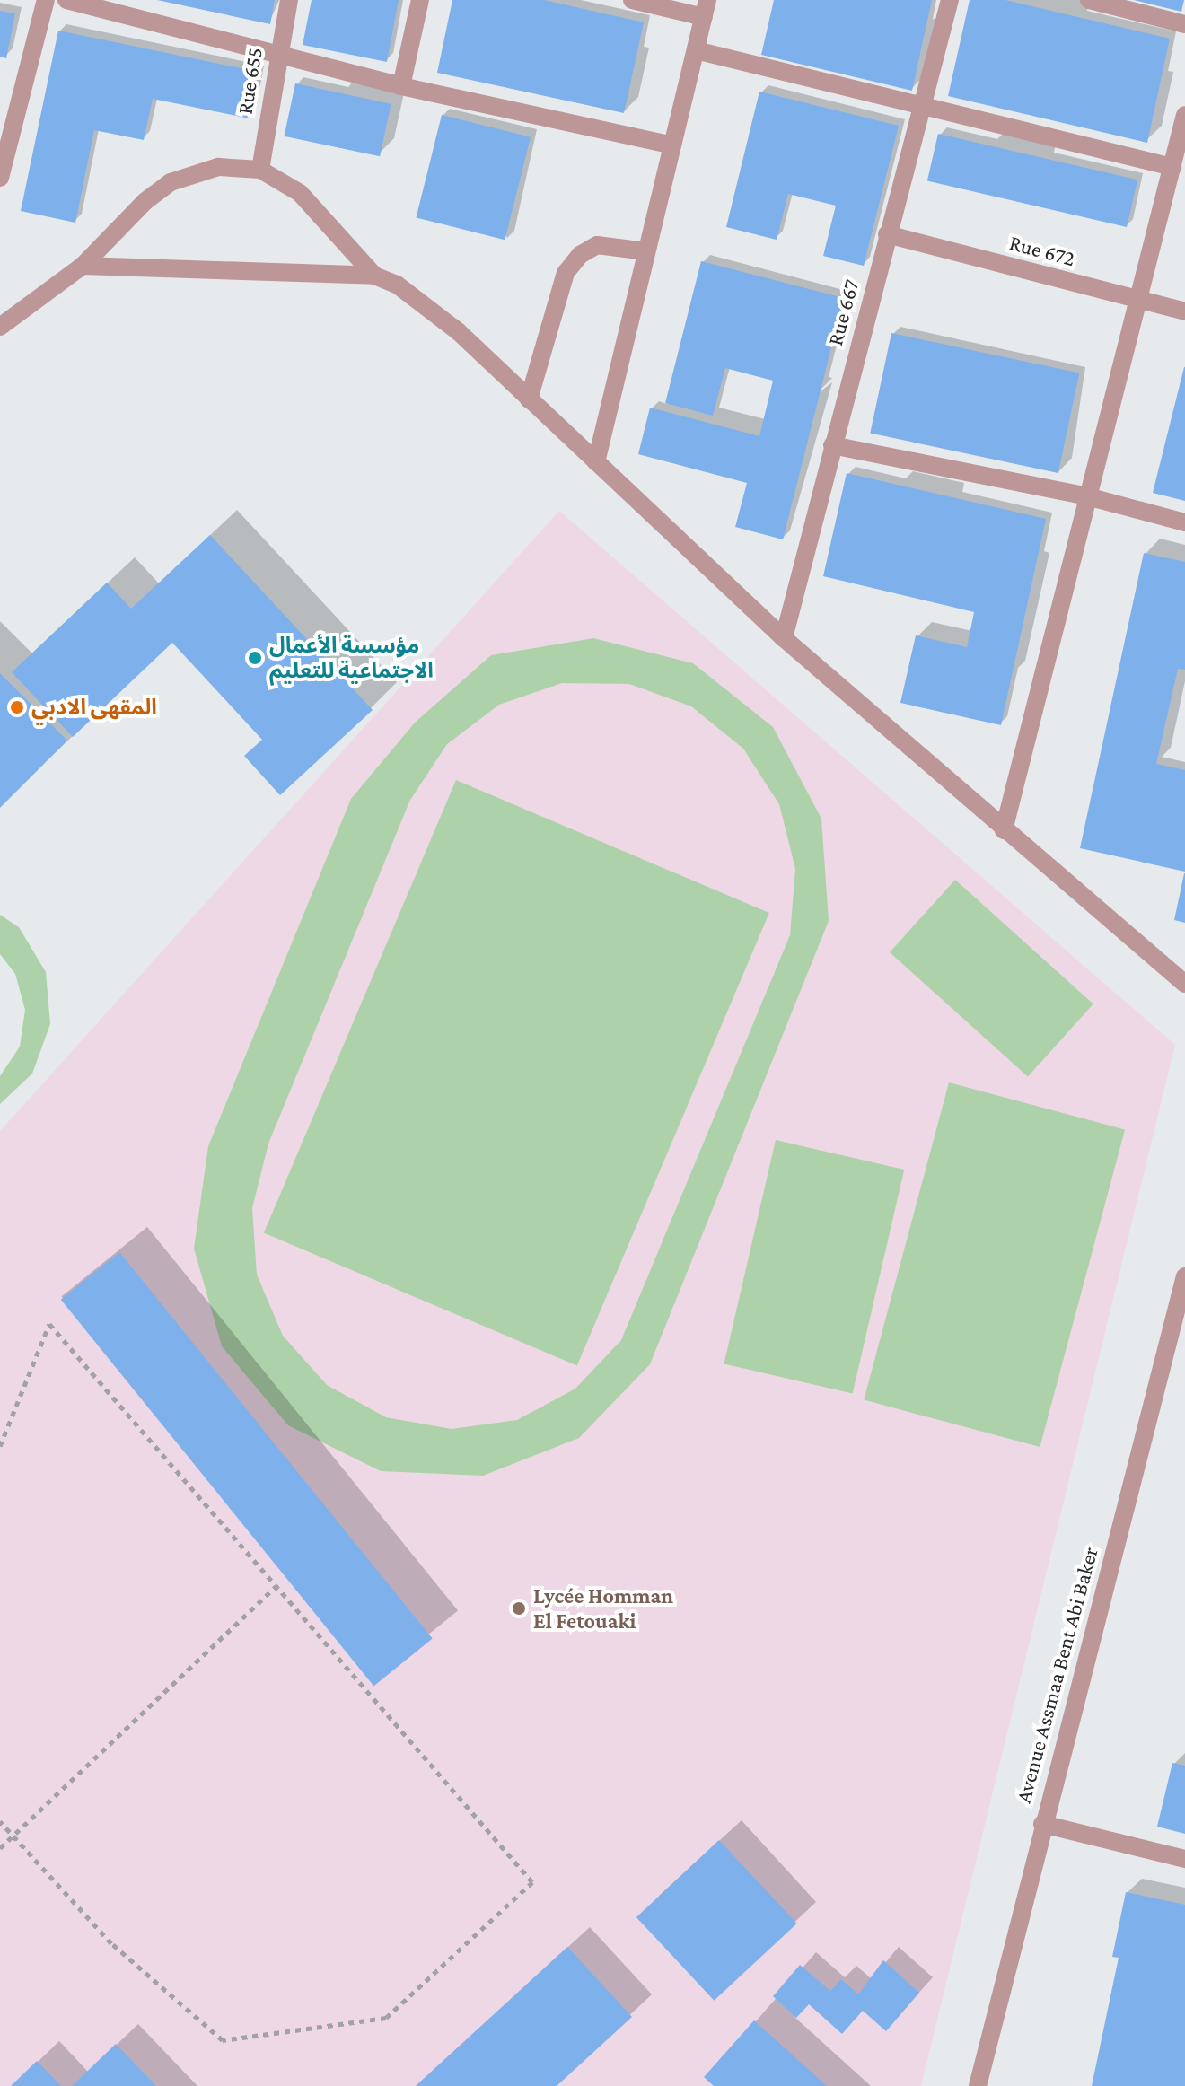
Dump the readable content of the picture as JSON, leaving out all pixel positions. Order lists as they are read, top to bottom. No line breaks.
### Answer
{"streets":{"street":["Rue 655","Rue 672","Rue 667","Avenue Assmaa Bent Abi Baker"]},"crossings":[["Rue 672","Rue 667"]],"places":["مؤسسة الأعمال الاجتماعية للتعليم","المقهى الادبي","Lycée Homman El Fetouaki"]}
